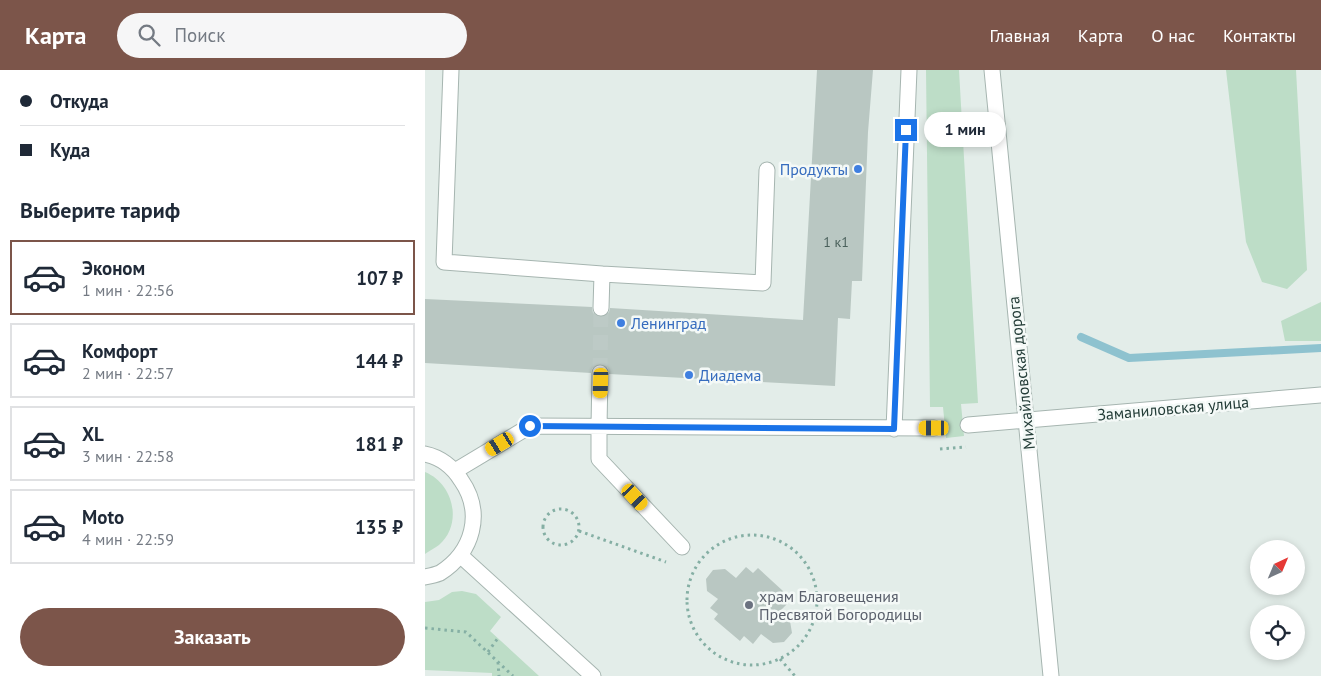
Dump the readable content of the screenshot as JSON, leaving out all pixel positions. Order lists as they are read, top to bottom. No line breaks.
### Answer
{"streets":{"street":["Михайловская дорога","Заманиловская улица"]},"crossings":[["Михайловская дорога","Заманиловская улица"]],"places":["Продукты","Ленинград","Диадема","храм Благовещения Пресвятой Богородицы"],"house_numbers":["1 к1"],"north":"top right","page":{"header":"Карта","search":"Поиск","nav":["Главная","Карта","О нас","Контакты"],"banner":["Откуда","Куда"],"bubble":"1 мин","heading":"Выберите тариф","list":[{"name":"Эконом","note":"1 мин · 22:56","value":"107 ₽"},{"name":"Комфорт","note":"2 мин · 22:57","value":"144 ₽"},{"name":"XL","note":"3 мин · 22:58","value":"181 ₽"},{"name":"Moto","note":"4 мин · 22:59","value":"135 ₽"}],"buttons":"Заказать"}}
